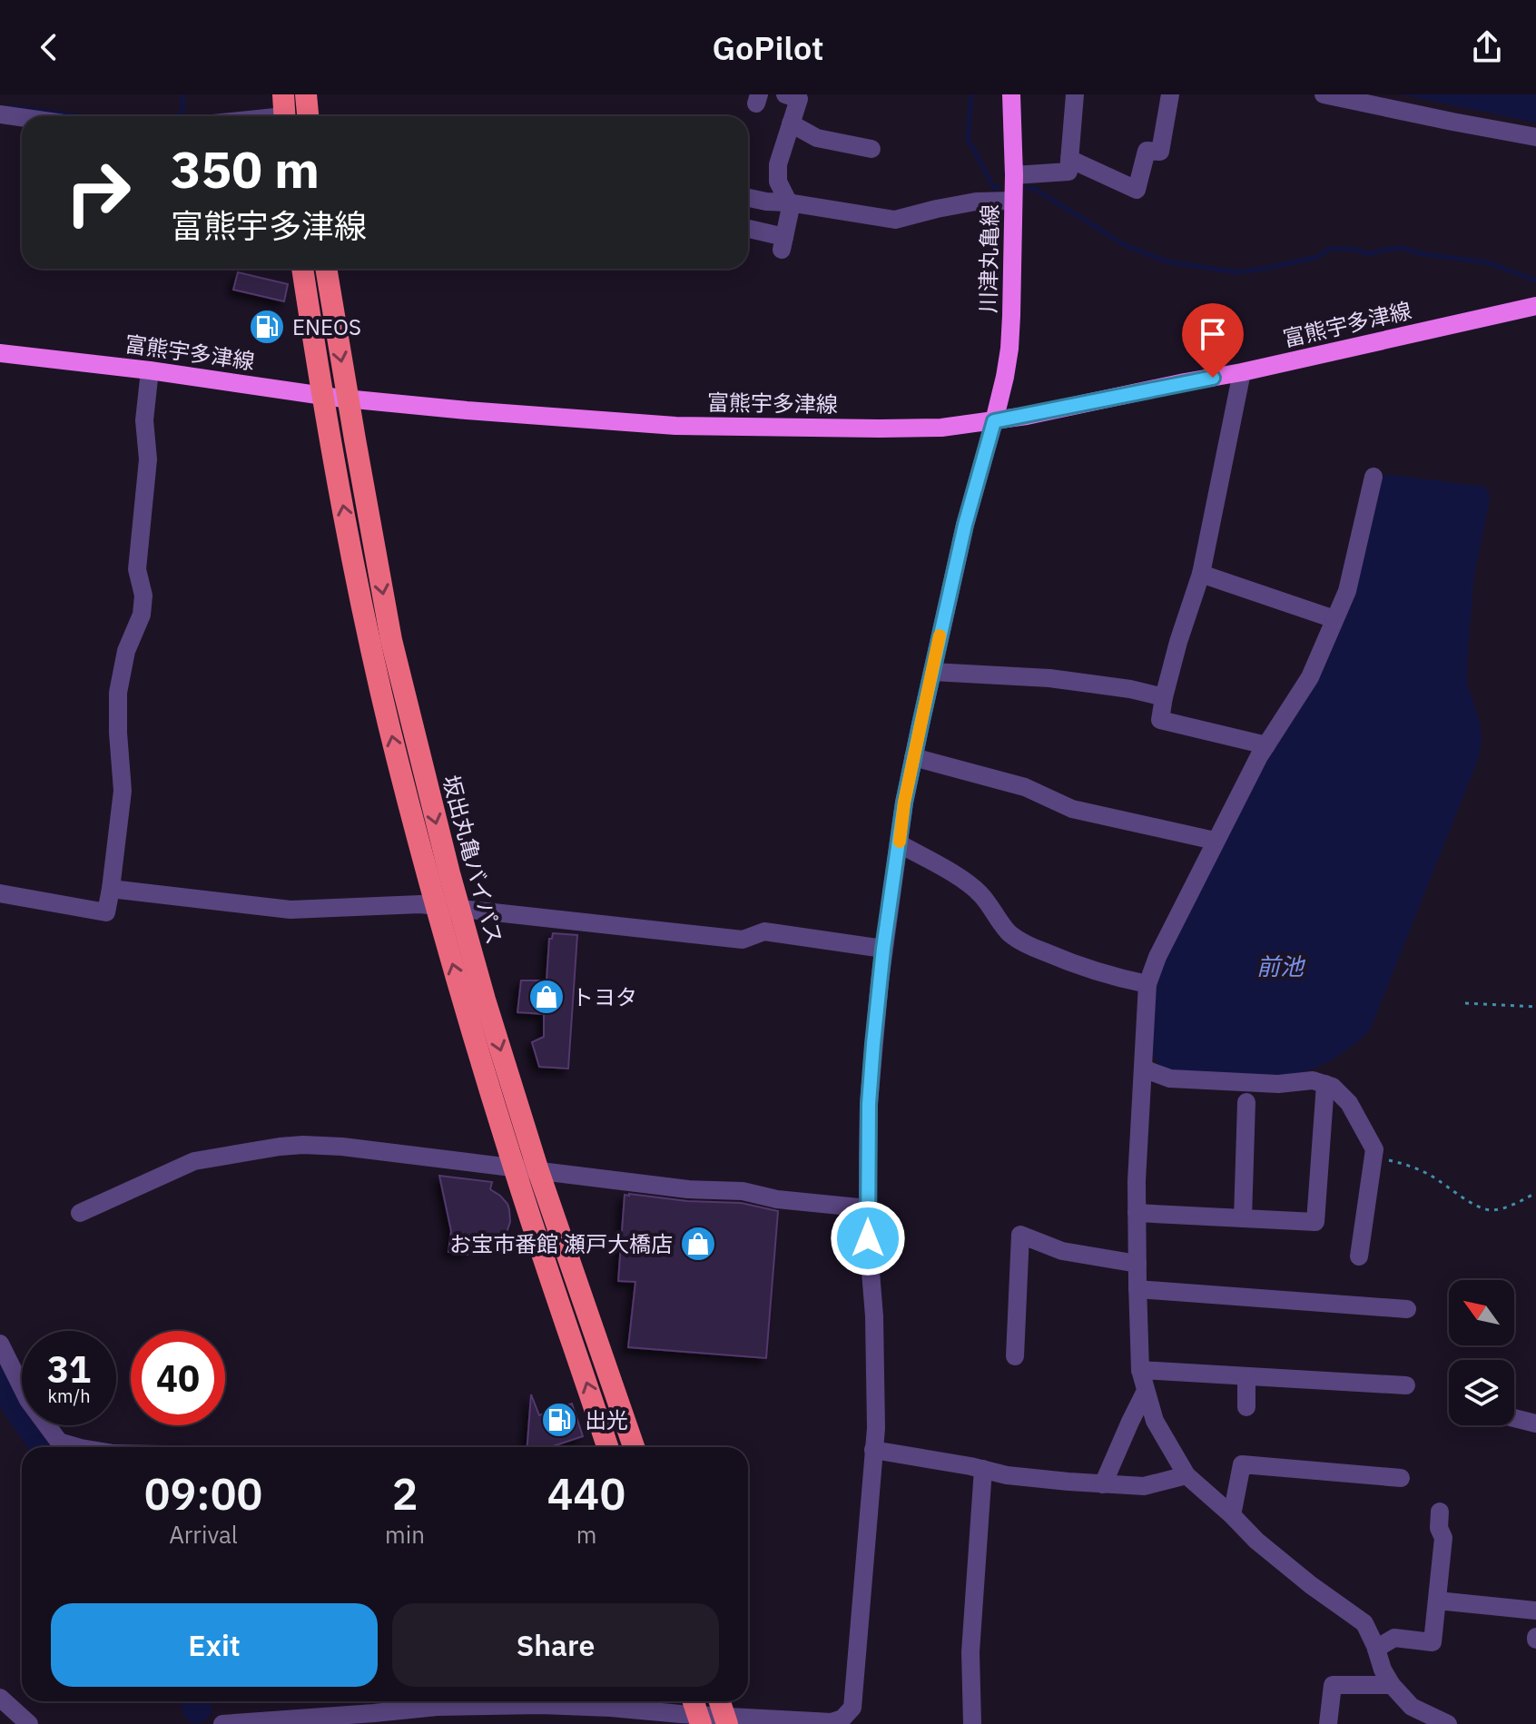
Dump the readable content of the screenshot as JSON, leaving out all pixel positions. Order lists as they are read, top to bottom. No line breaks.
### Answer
{"streets":{"highway":["坂出丸亀バイパス"],"main road":["川津丸亀線","富熊宇多津線"]},"crossings":[["川津丸亀線","富熊宇多津線"],["富熊宇多津線","坂出丸亀バイパス"]],"water":["前池"],"places":{"fuel station":["ENEOS","出光"],"shop":["トヨタ","お宝市番館 瀬戸大橋店"]},"north":"top left","page":{"header":"GoPilot","turn":["350 m","富熊宇多津線"],"speed":"31 km/h","limit":"40","eta":["09:00","Arrival","2","min","440","m"],"buttons":["Exit","Share"]}}
